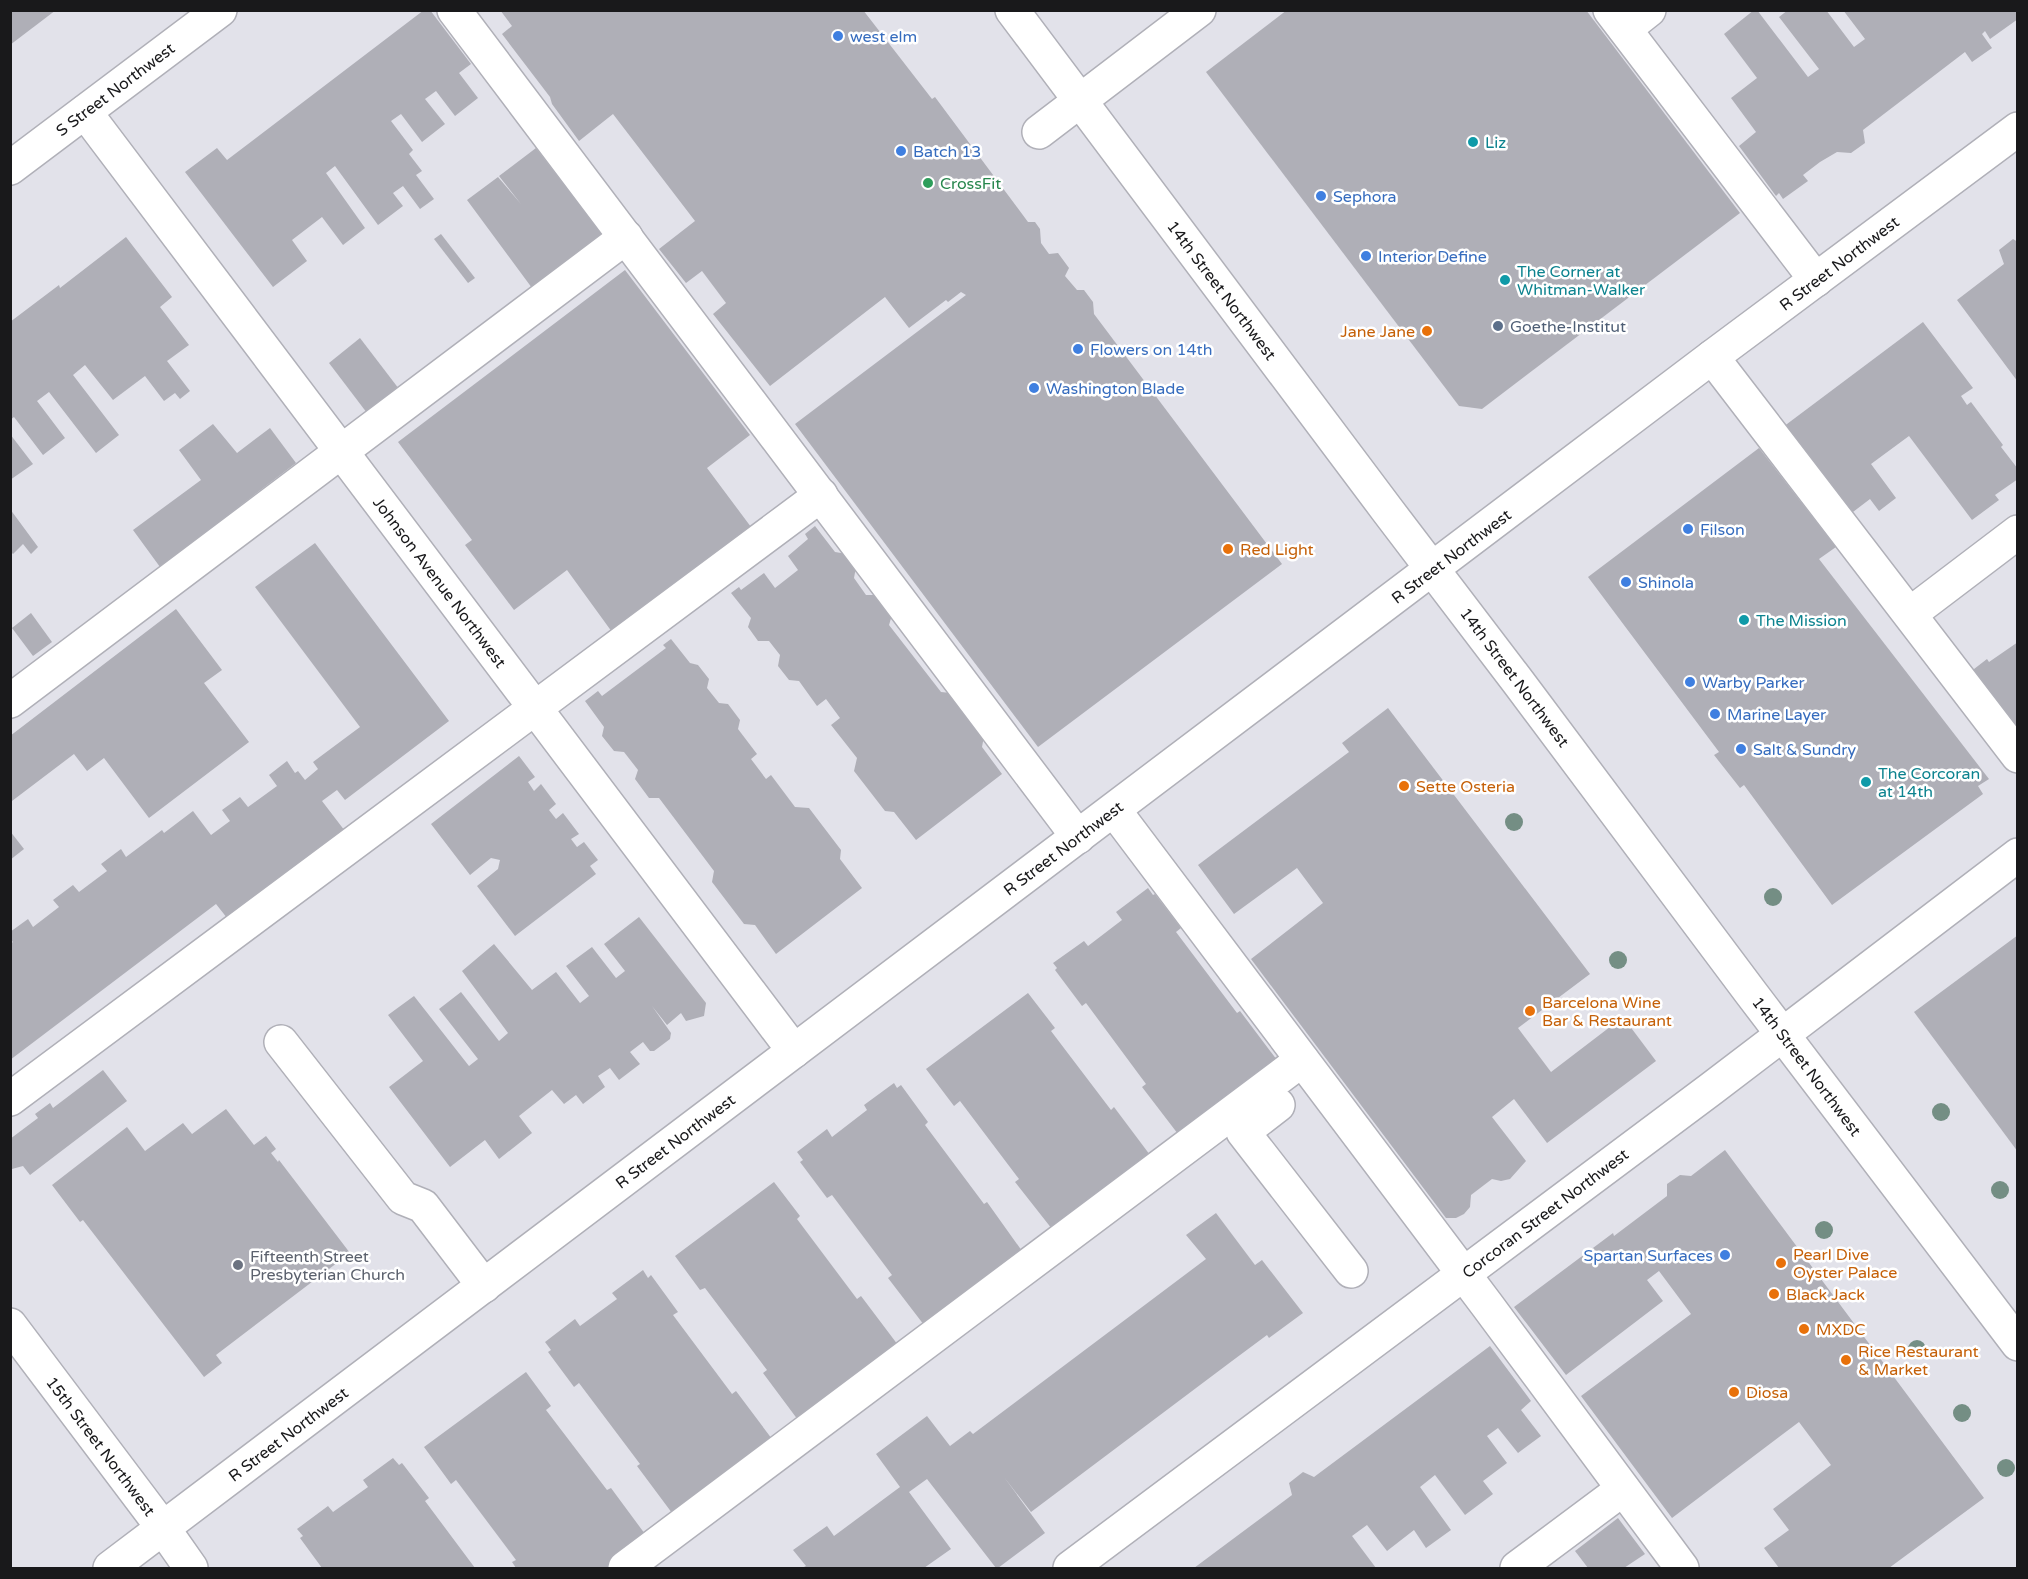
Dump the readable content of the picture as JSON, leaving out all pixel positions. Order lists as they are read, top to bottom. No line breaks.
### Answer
{"streets":{"main road":["S Street Northwest","R Street Northwest","14th Street Northwest","Johnson Avenue Northwest","Corcoran Street Northwest","15th Street Northwest"]},"crossings":[["S Street Northwest","Johnson Avenue Northwest"],["R Street Northwest","14th Street Northwest"],["R Street Northwest","Johnson Avenue Northwest"],["R Street Northwest","15th Street Northwest"],["14th Street Northwest","Corcoran Street Northwest"]],"places":["west elm","Liz","Batch 13","CrossFit","Sephora","Interior Define","The Corner at Whitman-Walker","Goethe-Institut","Jane Jane","Flowers on 14th","Washington Blade","Filson","Red Light","Shinola","The Mission","Warby Parker","Marine Layer","Salt & Sundry","The Corcoran at 14th","Sette Osteria","Barcelona Wine Bar & Restaurant","Spartan Surfaces","Pearl Dive Oyster Palace","Fifteenth Street Presbyterian Church","Black Jack","MXDC","Rice Restaurant & Market","Diosa"]}
